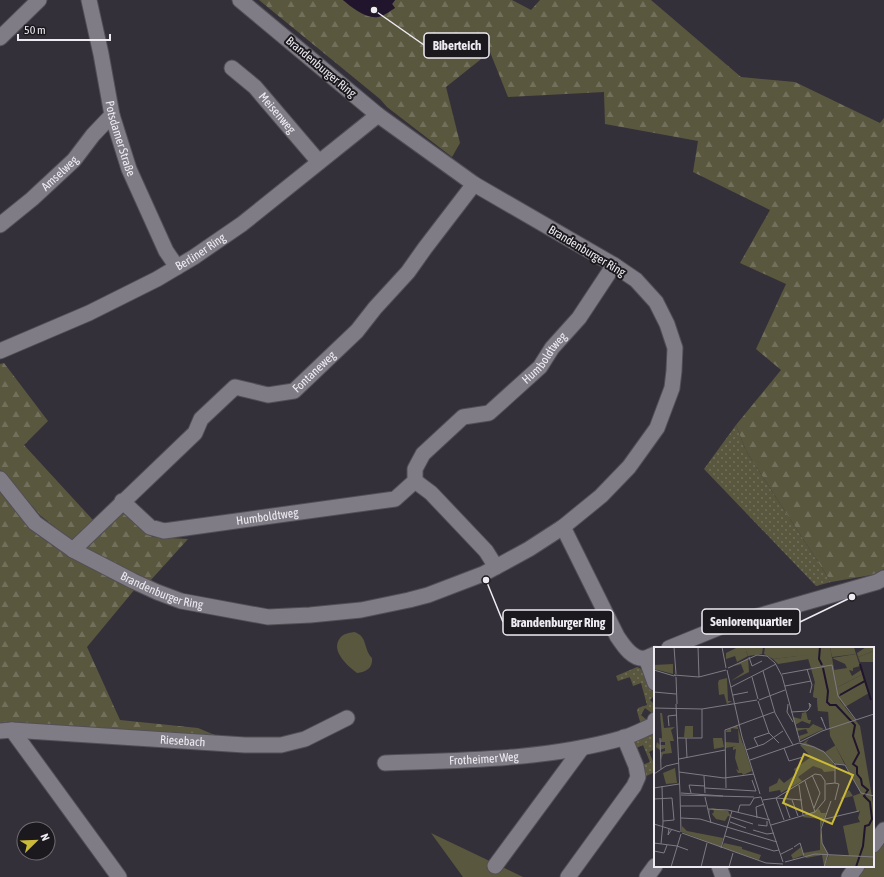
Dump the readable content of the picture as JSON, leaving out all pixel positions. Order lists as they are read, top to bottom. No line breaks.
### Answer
{"streets":{"street":["Brandenburger Ring","Meisenweg","Potsdamer Straße","Amselweg","Berliner Ring","Humboldtweg","Fontaneweg","Riesebach","Frotheimer Weg"]},"crossings":[["Brandenburger Ring","Berliner Ring"],["Brandenburger Ring","Humboldtweg"],["Brandenburger Ring","Fontaneweg"],["Meisenweg","Berliner Ring"],["Potsdamer Straße","Amselweg"],["Potsdamer Straße","Berliner Ring"],["Humboldtweg","Fontaneweg"]],"places":["Biberteich","Brandenburger Ring","Seniorenquartier"],"scale_bar":"50 m","north":"top right"}
